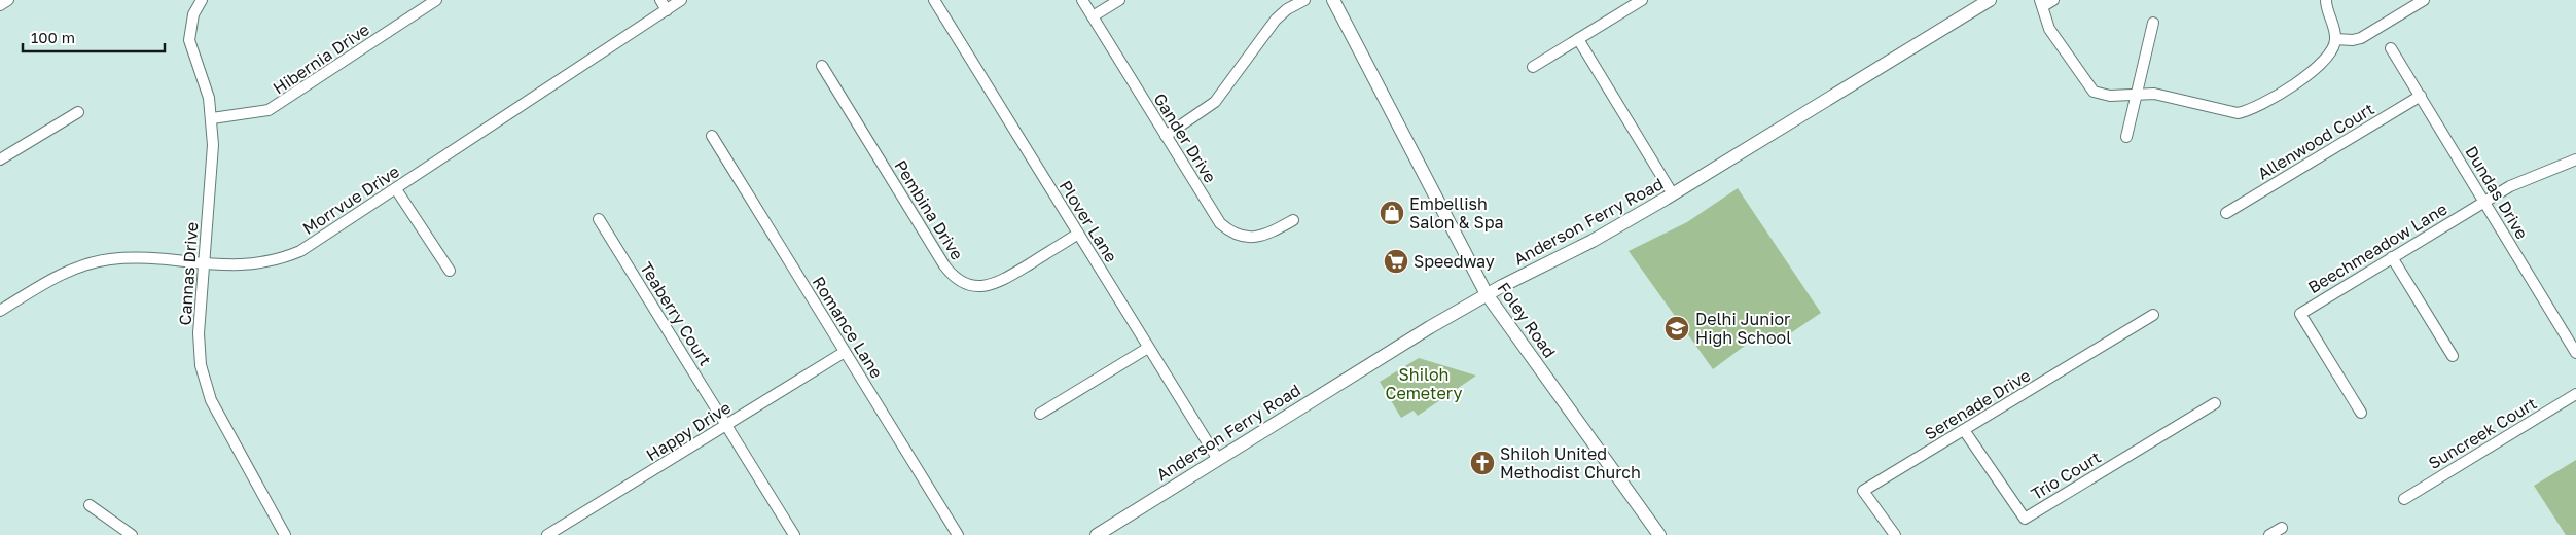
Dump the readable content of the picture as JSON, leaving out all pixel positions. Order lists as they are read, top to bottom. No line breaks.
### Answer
{"streets":{"street":["Hibernia Drive","Gander Drive","Allenwood Court","Dundas Drive","Morrvue Drive","Pembina Drive","Plover Lane","Anderson Ferry Road","Beechmeadow Lane","Cannas Drive","Teaberry Court","Foley Road","Romance Lane","Serenade Drive","Happy Drive","Suncreek Court","Trio Court"]},"crossings":[["Hibernia Drive","Cannas Drive"],["Allenwood Court","Dundas Drive"],["Dundas Drive","Beechmeadow Lane"],["Morrvue Drive","Cannas Drive"],["Pembina Drive","Plover Lane"],["Plover Lane","Anderson Ferry Road"],["Anderson Ferry Road","Foley Road"],["Teaberry Court","Happy Drive"],["Romance Lane","Happy Drive"],["Serenade Drive","Trio Court"]],"parks":["Shiloh Cemetery"],"places":{"shop":["Embellish Salon & Spa"],"supermarket":["Speedway"],"school or university":["Delhi Junior High School"],"church":["Shiloh United Methodist Church"]},"scale_bar":"100 m"}
